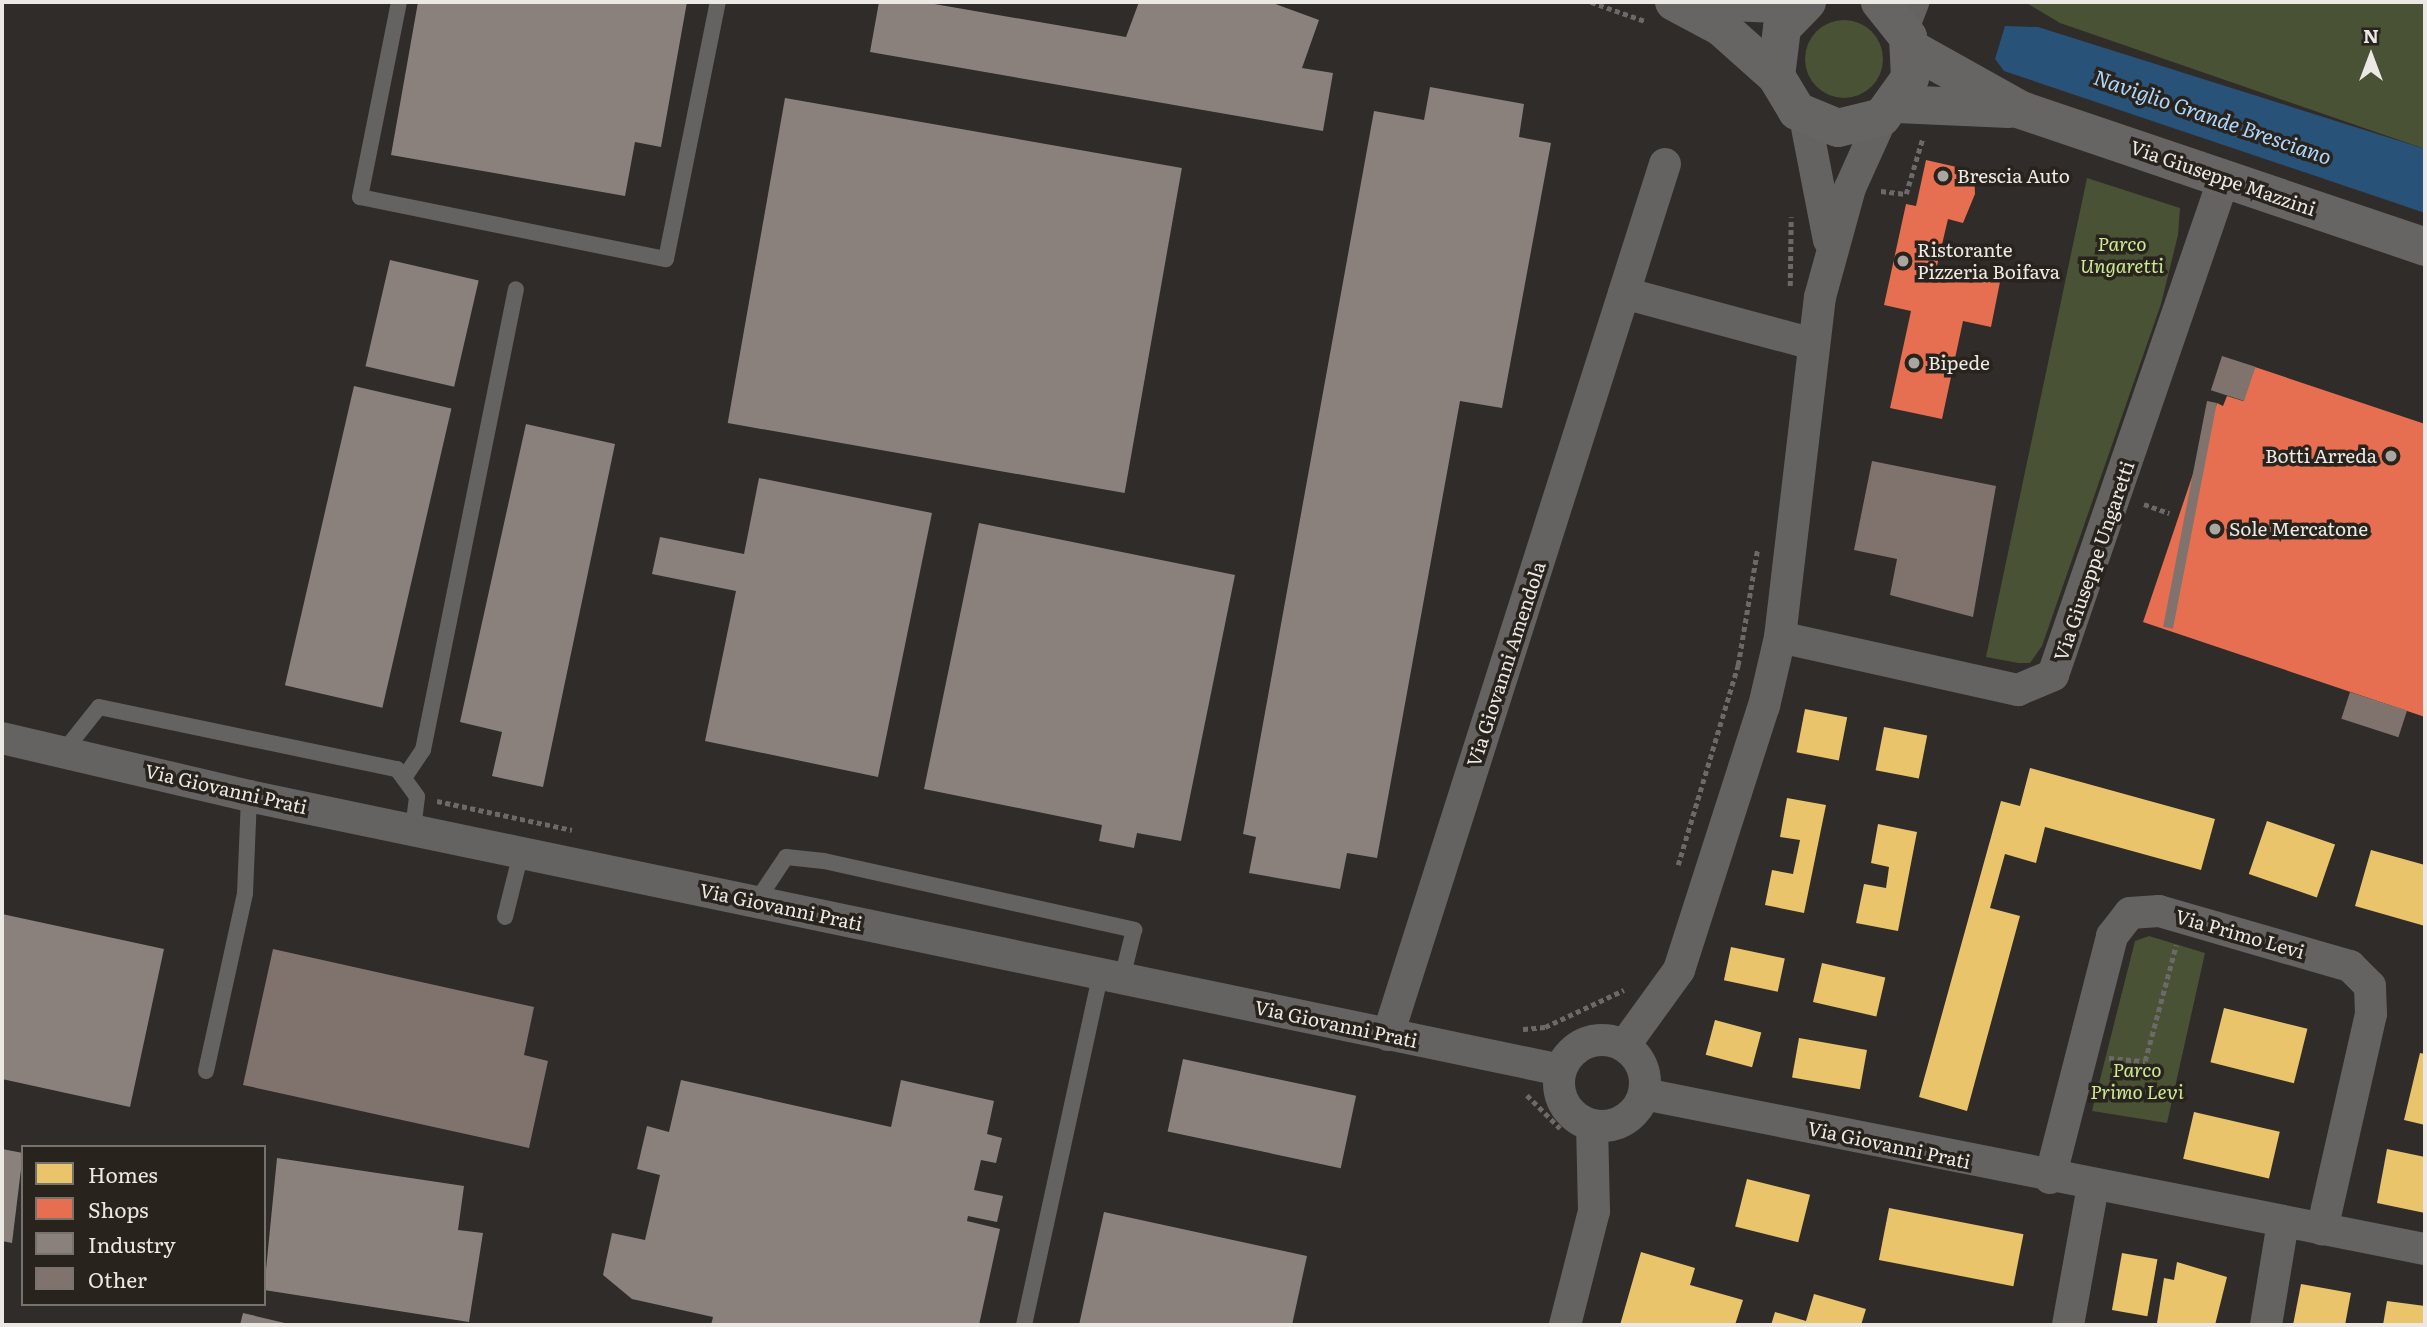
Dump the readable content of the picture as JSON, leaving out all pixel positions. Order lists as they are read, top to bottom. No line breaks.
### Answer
{"streets":{"main road":["Via Giuseppe Mazzini"],"street":["Via Giuseppe Ungaretti","Via Giovanni Amendola","Via Giovanni Prati","Via Primo Levi"]},"crossings":[["Via Giuseppe Mazzini","Via Giuseppe Ungaretti"],["Via Giovanni Amendola","Via Giovanni Prati"],["Via Giovanni Prati","Via Primo Levi"]],"water":["Naviglio Grande Bresciano"],"parks":["Parco Ungaretti","Parco Primo Levi"],"places":["Brescia Auto","Ristorante Pizzeria Boifava","Bipede","Botti Arreda","Sole Mercatone"],"legend":["Homes","Shops","Industry","Other"],"north":"top"}
